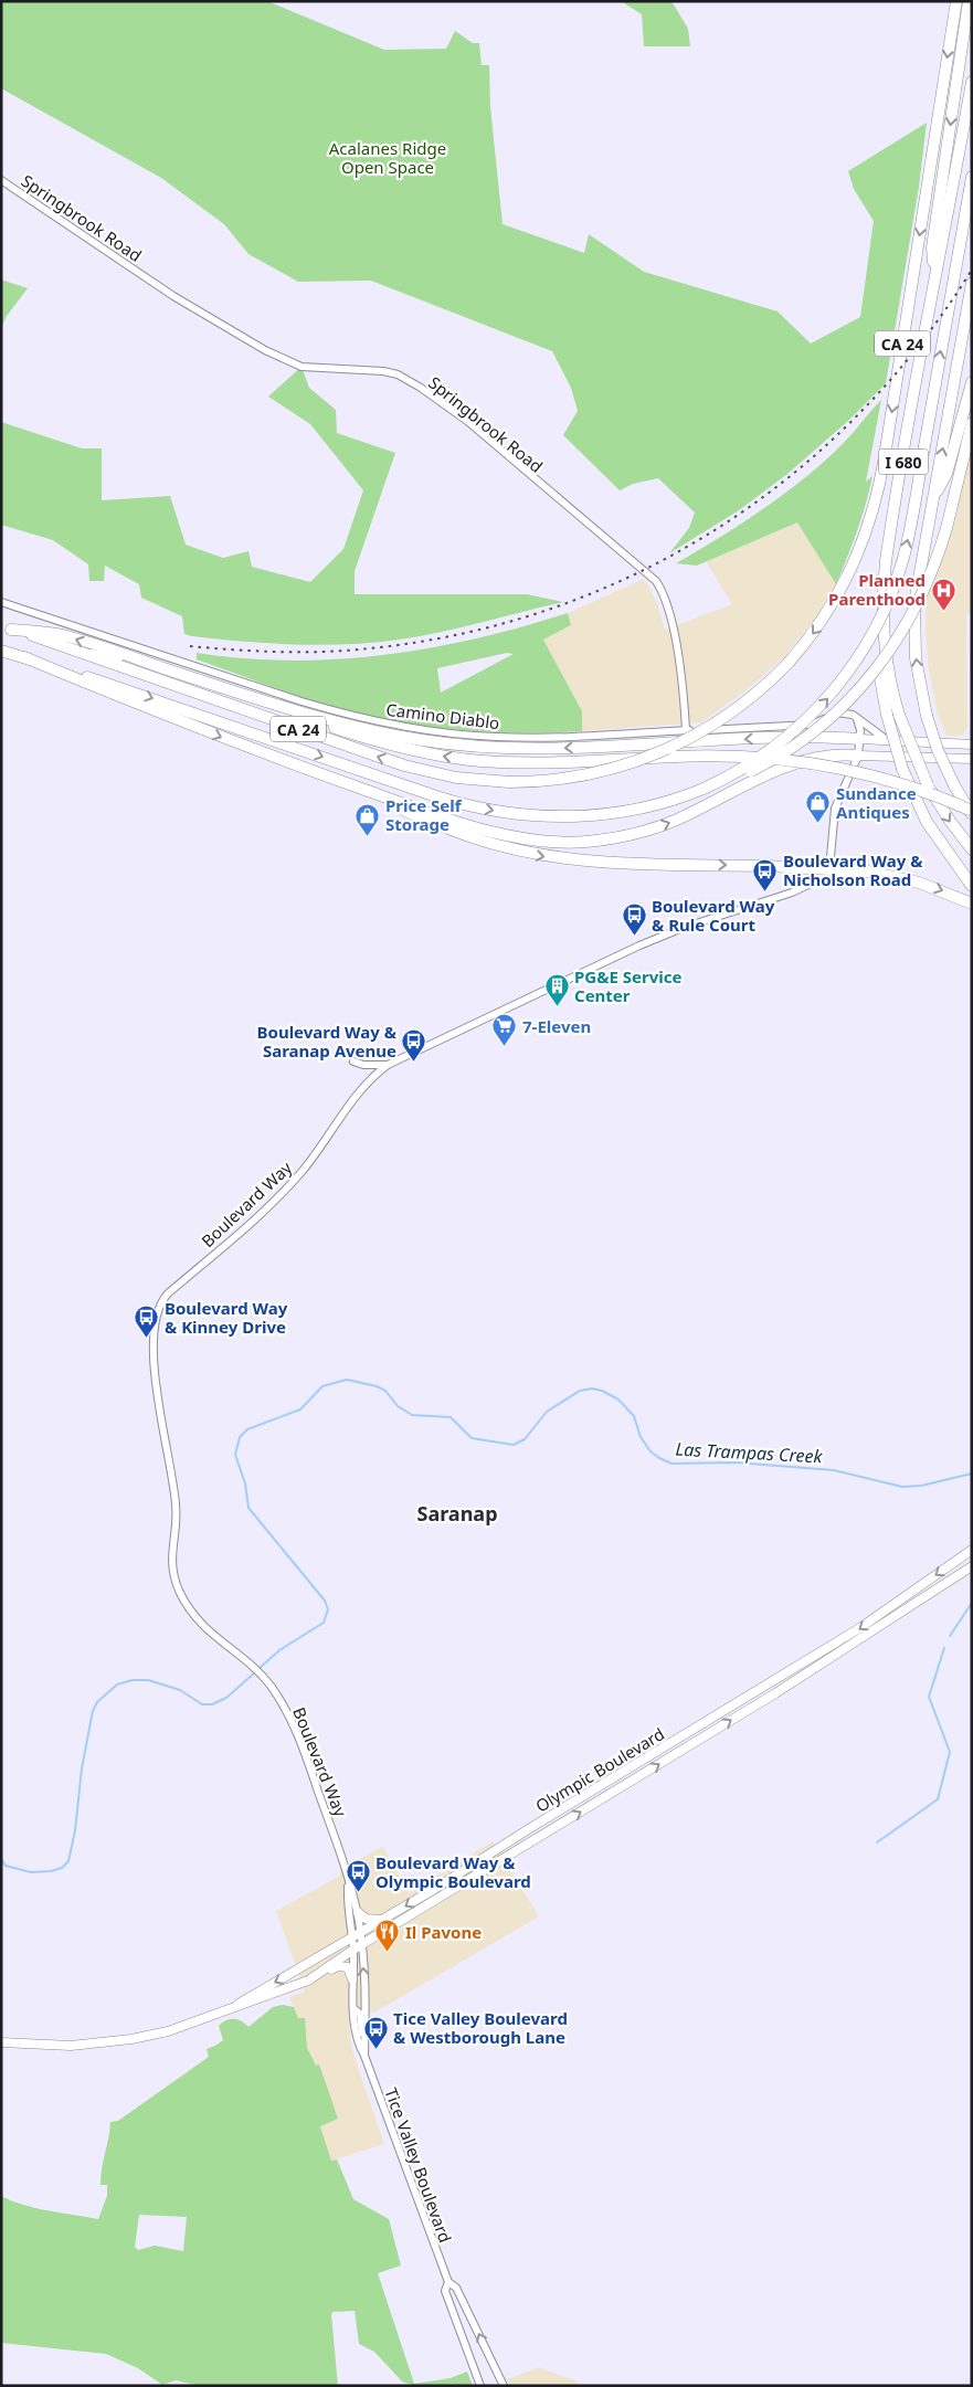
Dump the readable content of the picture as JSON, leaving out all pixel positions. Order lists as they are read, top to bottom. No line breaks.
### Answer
{"streets":{"highway":["CA 24","I 680"],"main road":["Olympic Boulevard"],"street":["Springbrook Road","Camino Diablo","Boulevard Way","Tice Valley Boulevard"]},"crossings":[["Springbrook Road","Camino Diablo"],["Boulevard Way","Olympic Boulevard"],["Boulevard Way","Tice Valley Boulevard"],["Olympic Boulevard","Tice Valley Boulevard"]],"districts":["Saranap"],"water":["Las Trampas Creek"],"parks":["Acalanes Ridge Open Space"],"places":{"hospital":["Planned Parenthood"],"shop":["Sundance Antiques","Price Self Storage"],"bus stop":["Boulevard Way & Nicholson Road","Boulevard Way & Rule Court","Boulevard Way & Saranap Avenue","Boulevard Way & Kinney Drive","Boulevard Way & Olympic Boulevard","Tice Valley Boulevard & Westborough Lane"],"building":["PG&E Service Center"],"supermarket":["7-Eleven"],"restaurant":["Il Pavone"]}}
